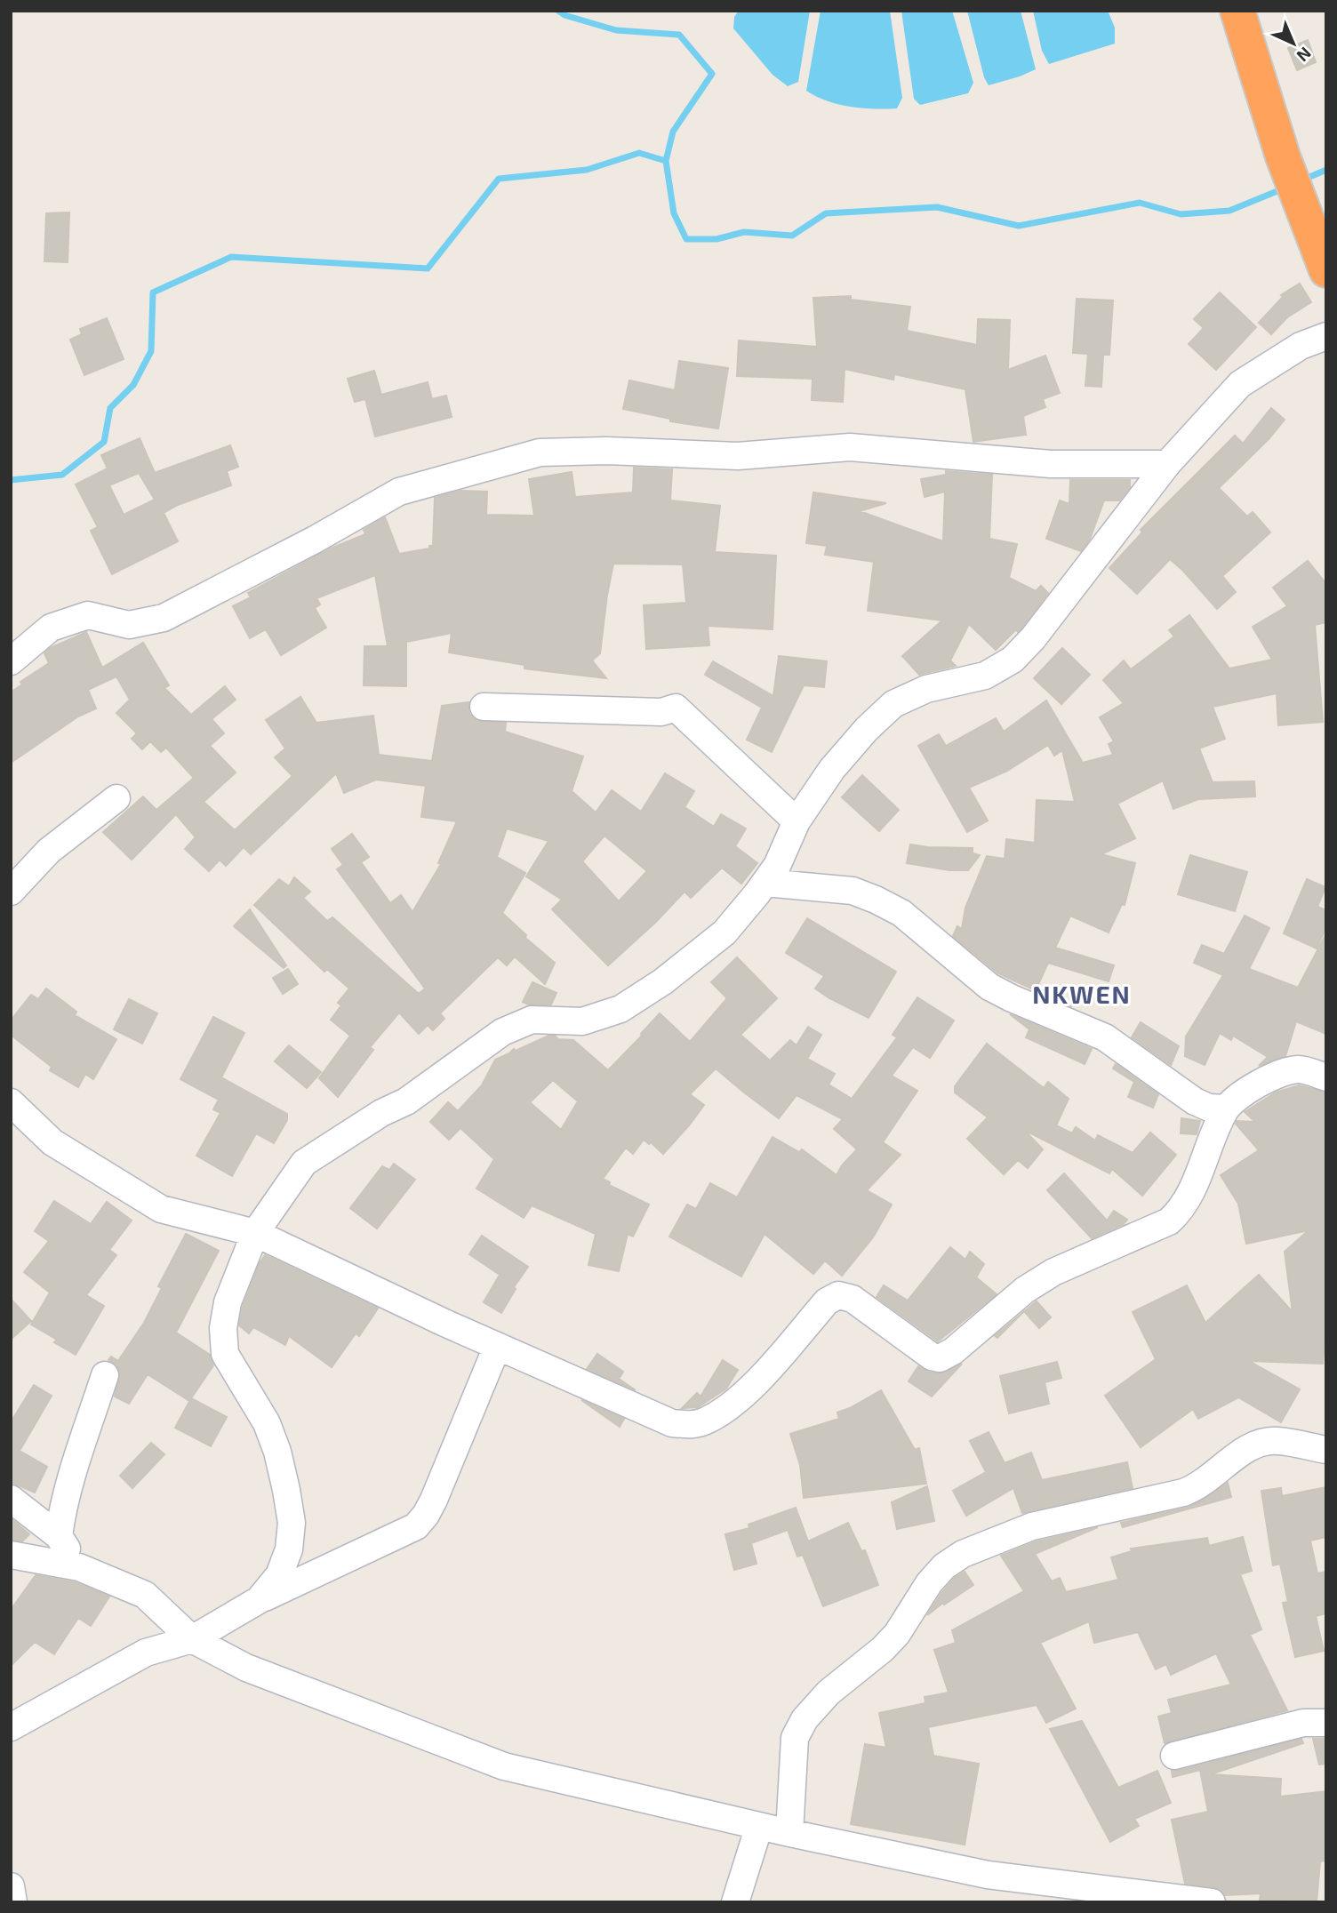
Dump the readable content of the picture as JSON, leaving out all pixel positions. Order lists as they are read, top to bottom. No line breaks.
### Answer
{"districts":["NKWEN"],"north":"bottom right"}
